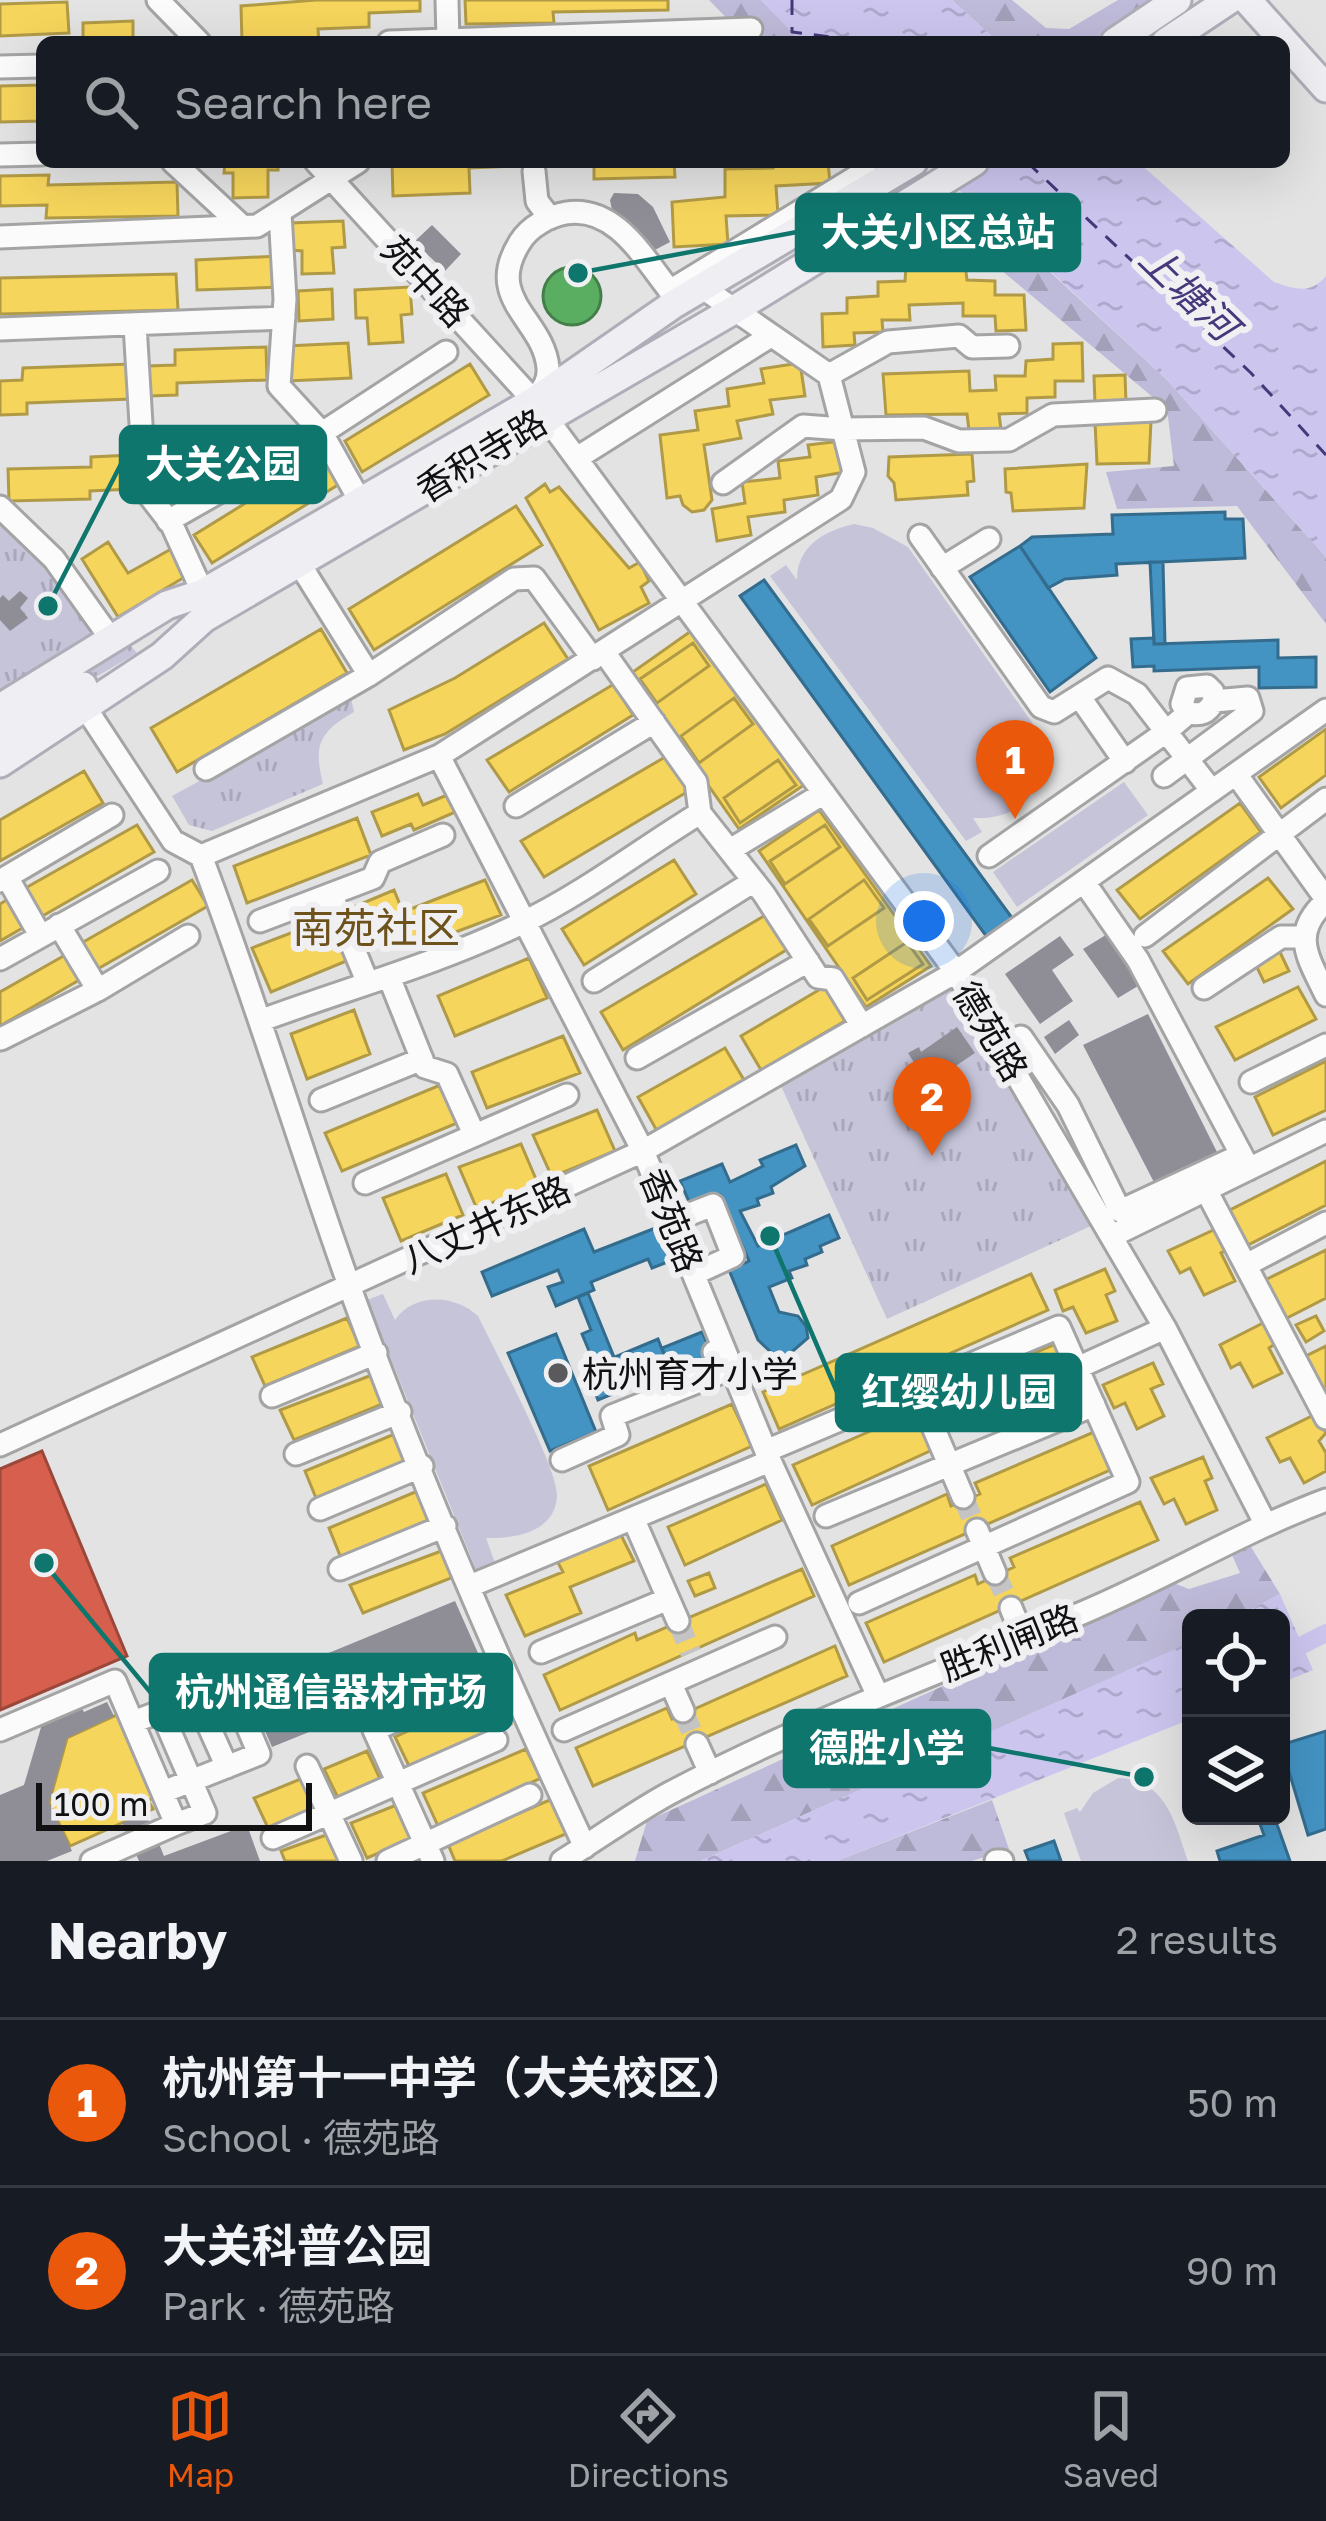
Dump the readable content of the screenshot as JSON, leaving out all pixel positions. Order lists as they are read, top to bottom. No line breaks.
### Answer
{"streets":{"main road":["香积寺路"],"street":["苑中路","德苑路","香苑路","八丈井东路","胜利闸路"]},"crossings":[["苑中路","香积寺路"],["苑中路","德苑路"],["香积寺路","德苑路"],["德苑路","八丈井东路"],["德苑路","胜利闸路"],["香苑路","八丈井东路"],["香苑路","胜利闸路"]],"districts":["南苑社区"],"water":["上塘河"],"places":["大关小区总站","大关公园","红缨幼儿园","杭州育才小学","杭州通信器材市场","德胜小学"],"scale_bar":"100 m","page":{"search":"Search here","pins":["1","2"],"scale":"100 m","heading":["Nearby","2 results"],"list":[{"mark":"1","name":"杭州第十一中学（大关校区）","note":"School · 德苑路","value":"50 m"},{"mark":"2","name":"大关科普公园","note":"Park · 德苑路","value":"90 m"}],"nav":["Map","Directions","Saved"]}}
